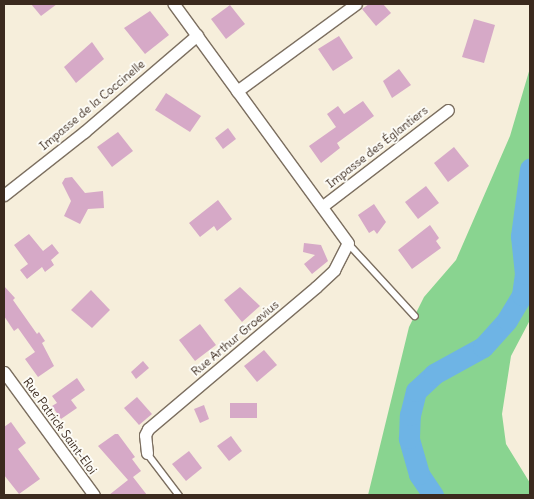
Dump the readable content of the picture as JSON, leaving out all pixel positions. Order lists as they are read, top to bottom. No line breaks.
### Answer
{"streets":{"street":["Impasse de la Coccinelle","Impasse des Églantiers","Rue Arthur Groevius","Rue Patrick Saint-Eloi"]}}
